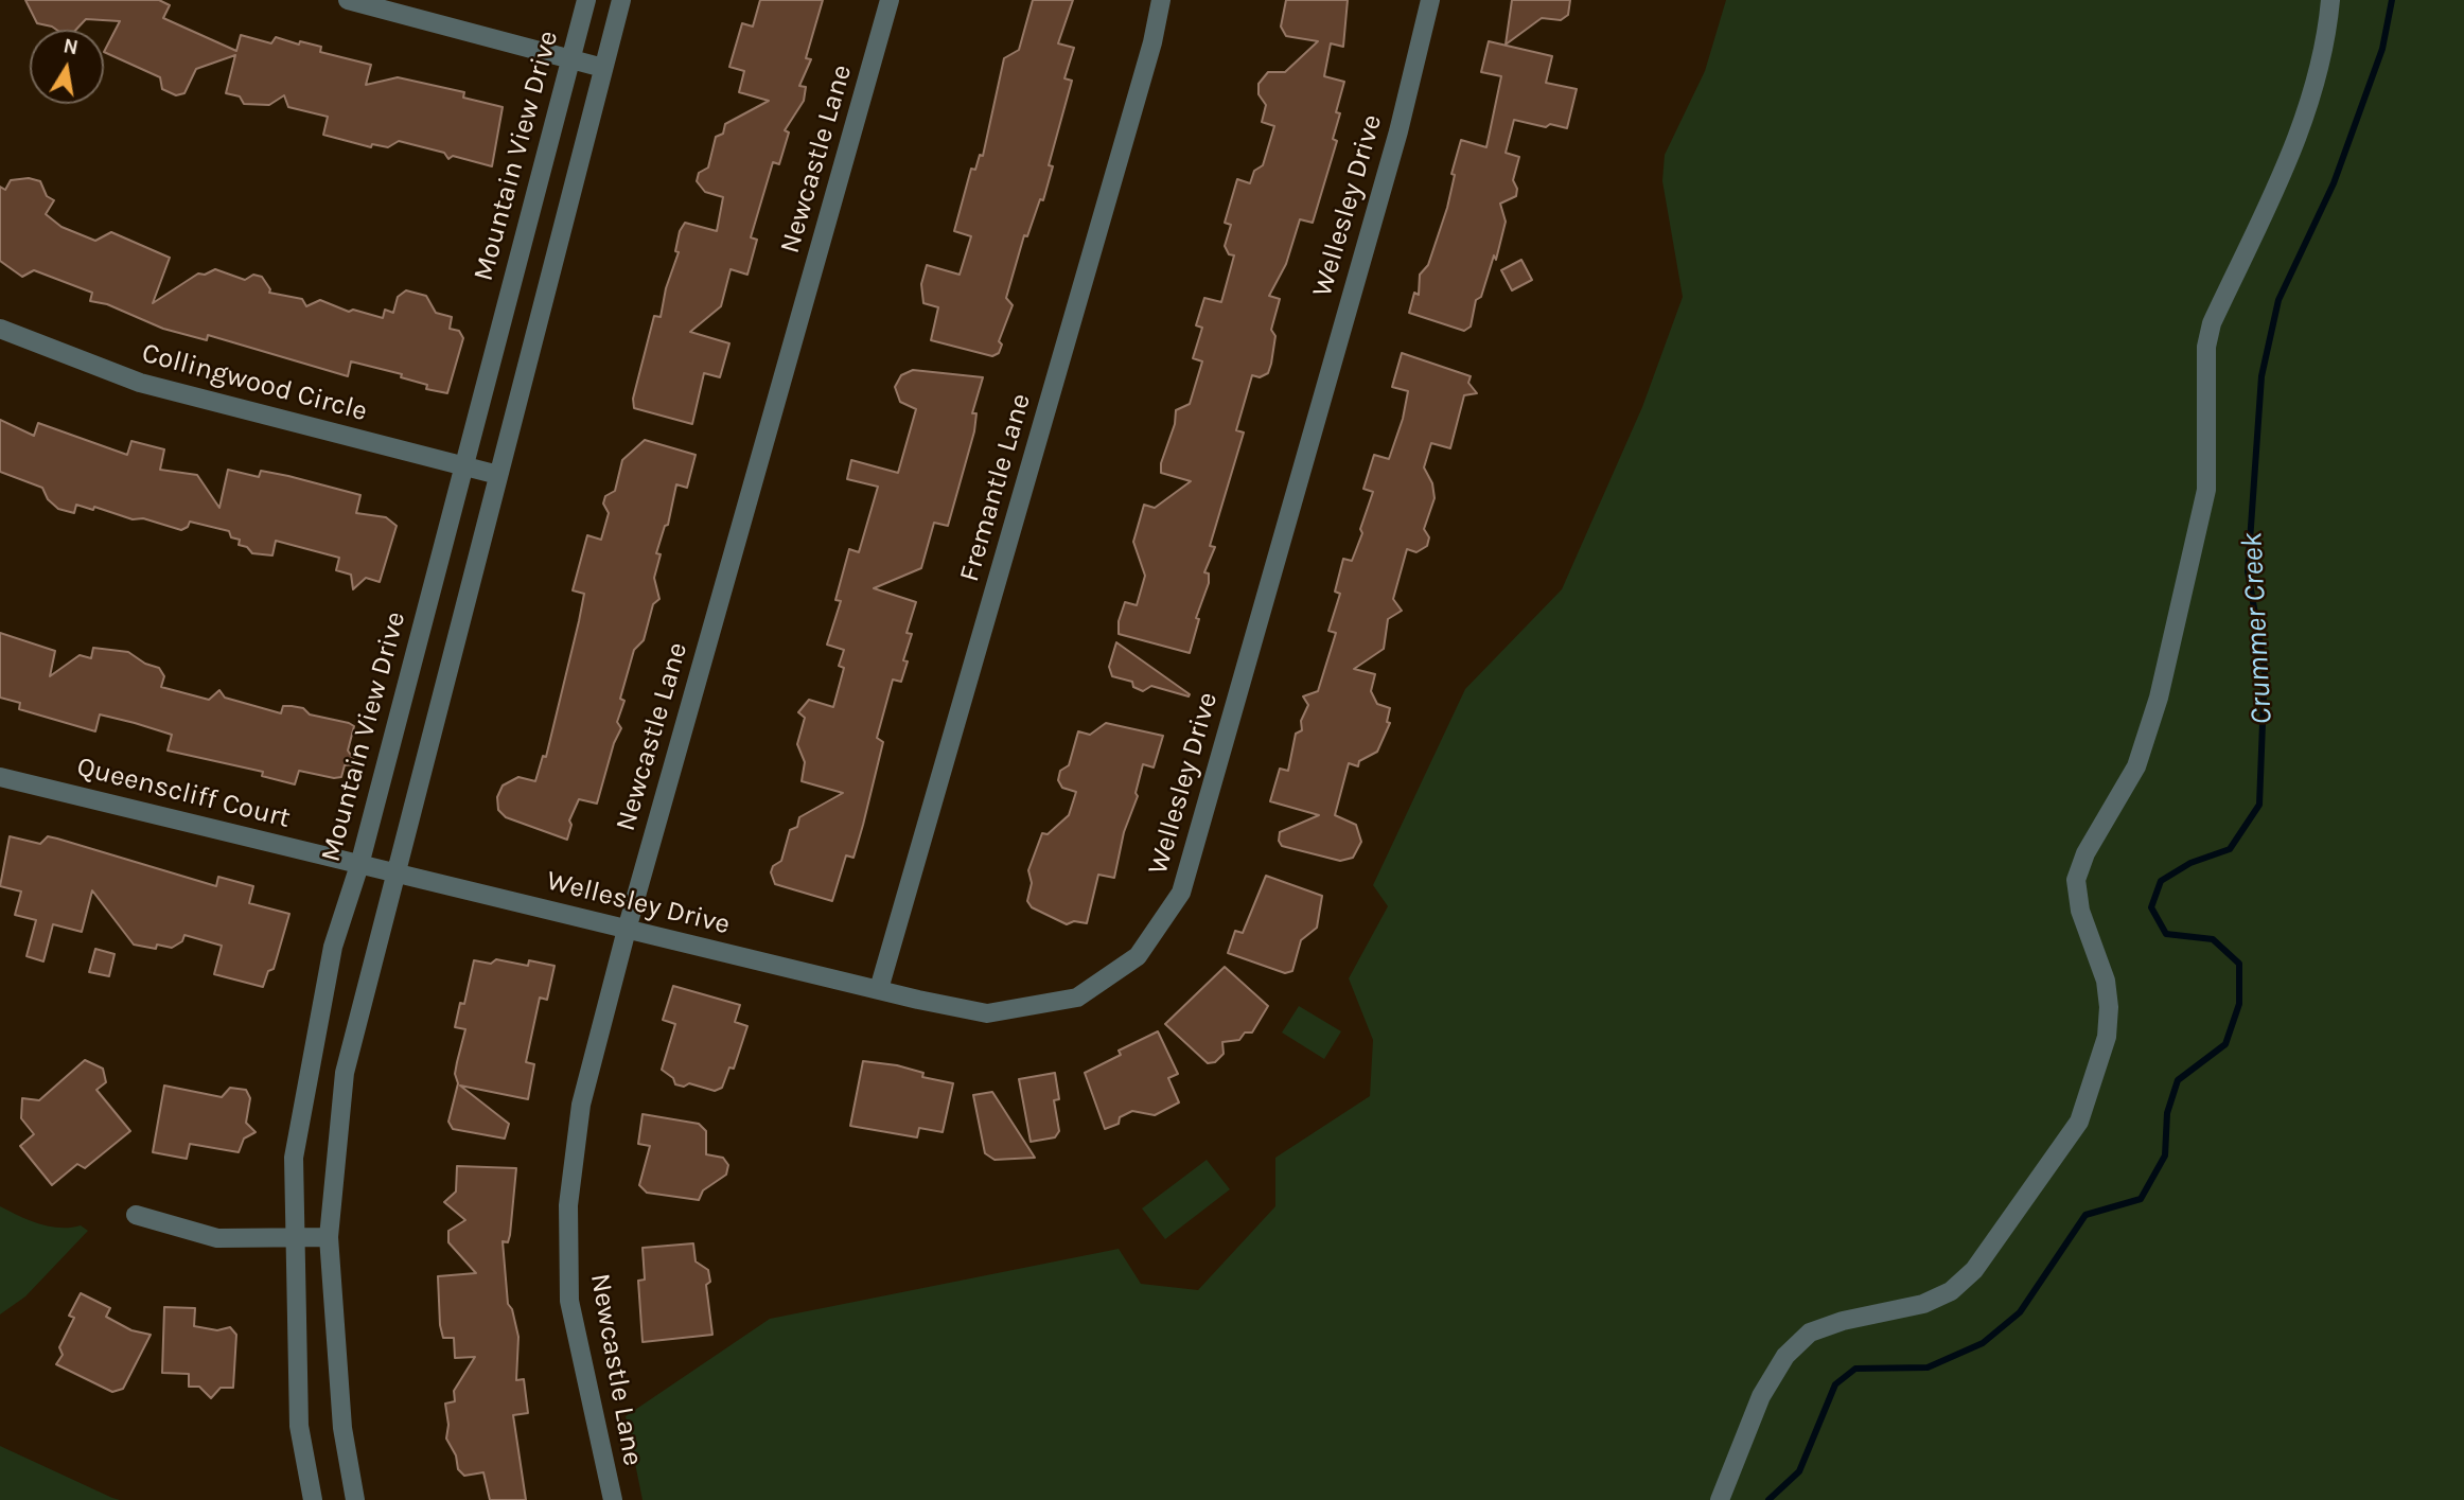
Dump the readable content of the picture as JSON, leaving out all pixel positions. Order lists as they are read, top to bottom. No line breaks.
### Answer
{"streets":{"street":["Mountain View Drive","Newcastle Lane","Wellesley Drive","Collingwood Circle","Fremantle Lane","Queenscliff Court"]},"crossings":[["Mountain View Drive","Collingwood Circle"],["Mountain View Drive","Queenscliff Court"],["Newcastle Lane","Wellesley Drive"],["Wellesley Drive","Fremantle Lane"],["Wellesley Drive","Queenscliff Court"]],"water":["Crummer Creek"],"north":"top"}
